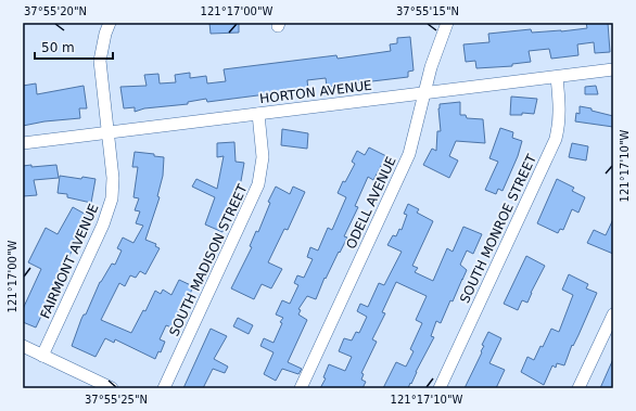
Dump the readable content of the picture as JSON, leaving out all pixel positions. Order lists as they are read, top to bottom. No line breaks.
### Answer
{"streets":{"street":["HORTON AVENUE","ODELL AVENUE","SOUTH MONROE STREET","SOUTH MADISON STREET","FAIRMONT AVENUE"]},"crossings":[["HORTON AVENUE","ODELL AVENUE"],["HORTON AVENUE","SOUTH MONROE STREET"],["HORTON AVENUE","SOUTH MADISON STREET"],["HORTON AVENUE","FAIRMONT AVENUE"]],"scale_bar":"50 m","coordinates":["37°55'20\"N","121°17'00\"W","37°55'15\"N","121°17'10\"W","37°55'25\"N"]}
